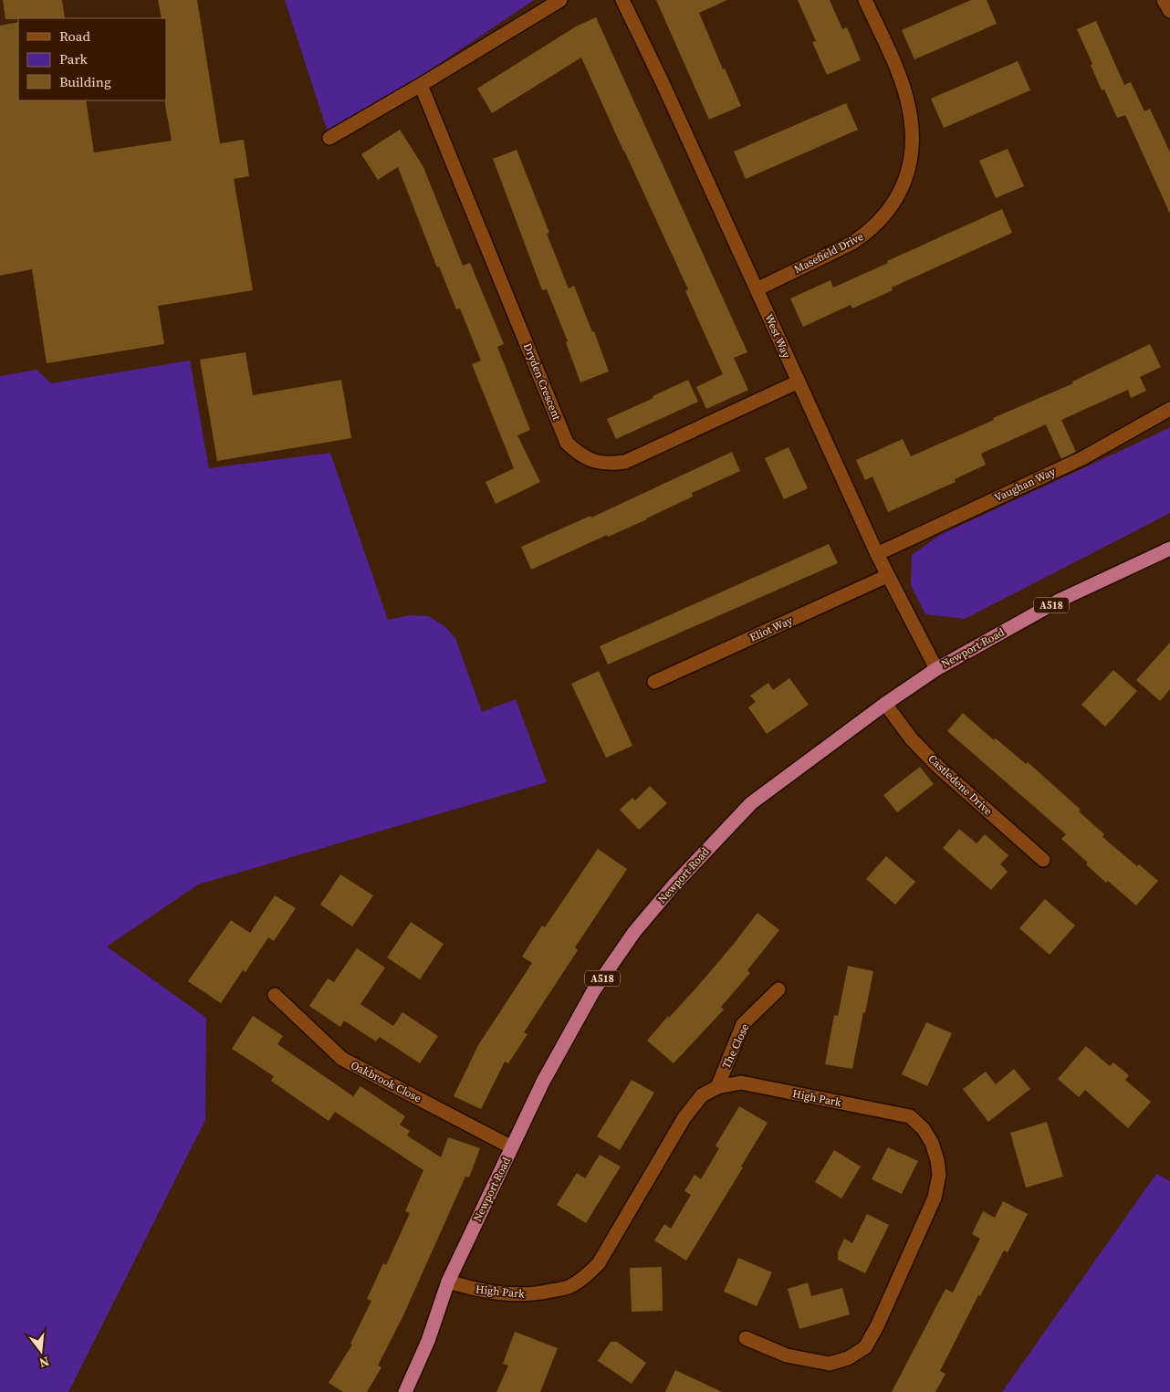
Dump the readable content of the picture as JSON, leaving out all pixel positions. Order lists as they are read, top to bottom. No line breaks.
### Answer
{"streets":{"highway":["A518","Newport Road"],"street":["Masefield Drive","West Way","Dryden Crescent","Vaughan Way","Eliot Way","Castledene Drive","The Close","Oakbrook Close","High Park"]},"crossings":[["Masefield Drive","West Way"],["West Way","Dryden Crescent"],["West Way","Vaughan Way"],["West Way","Eliot Way"],["West Way","Newport Road"],["Newport Road","Castledene Drive"],["Newport Road","Oakbrook Close"],["Newport Road","High Park"],["The Close","High Park"]],"legend":["Road","Park","Building"],"north":"bottom"}
